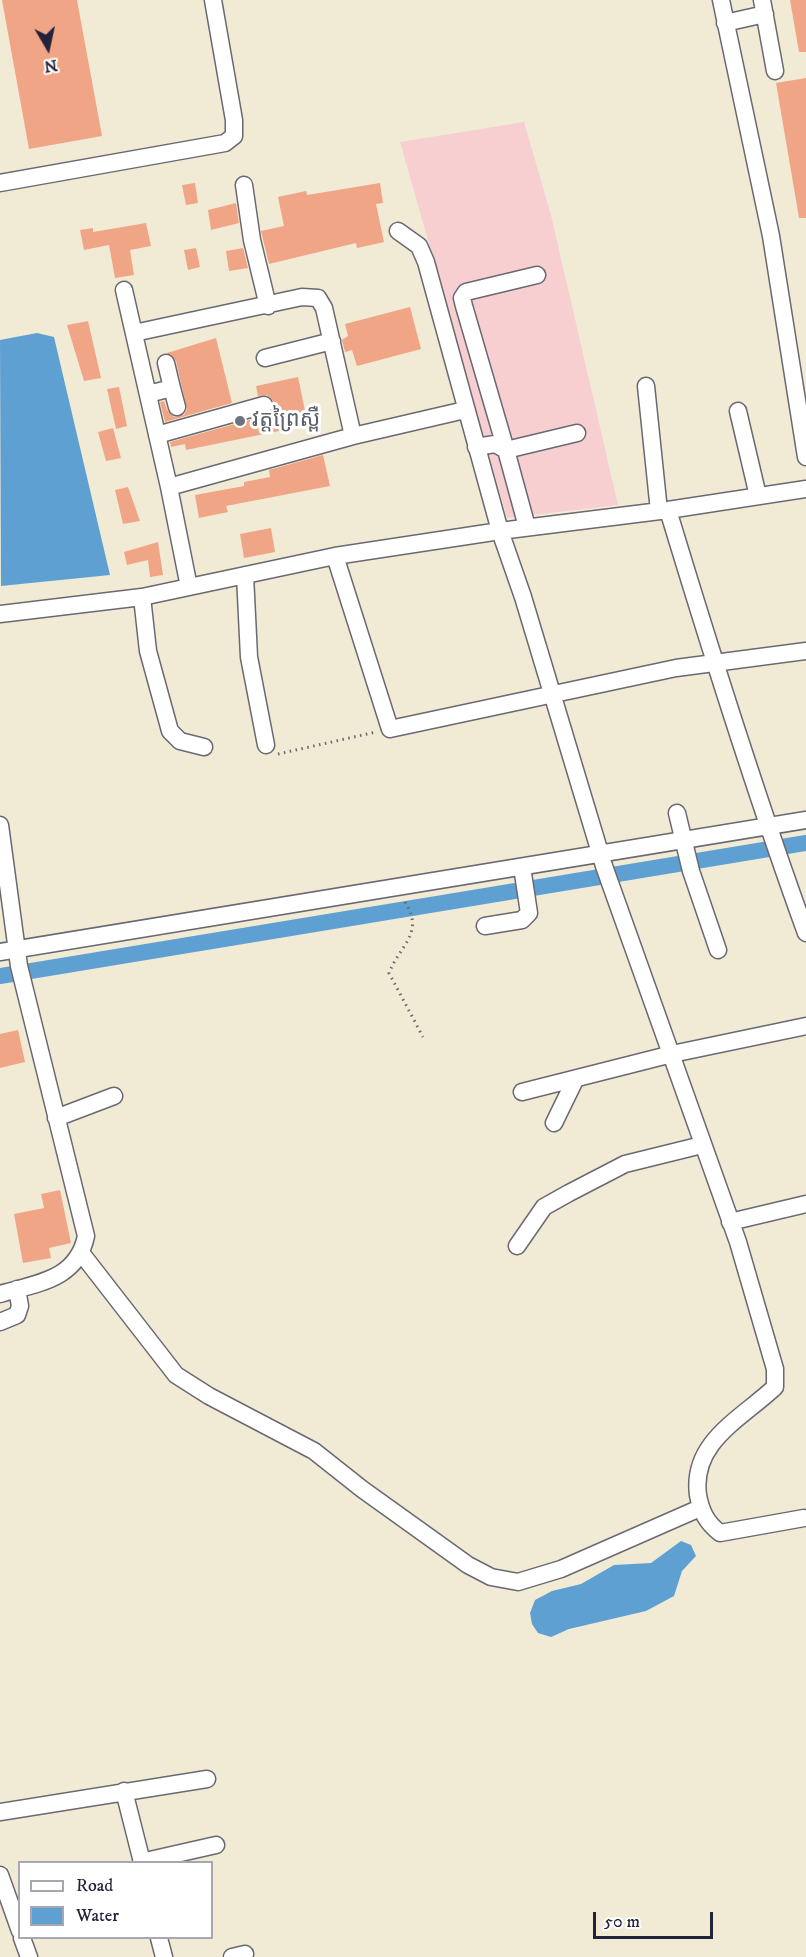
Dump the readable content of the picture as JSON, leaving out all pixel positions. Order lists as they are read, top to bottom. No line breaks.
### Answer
{"places":["វត្តព្រៃស្ពឺ"],"legend":["Road","Water"],"scale_bar":"50 m","north":"bottom"}
